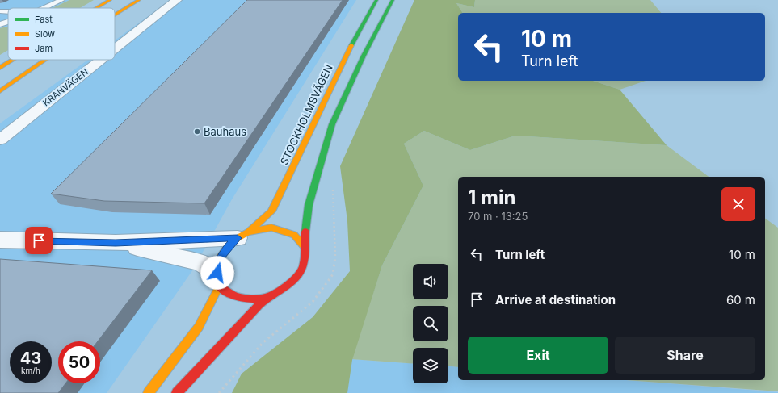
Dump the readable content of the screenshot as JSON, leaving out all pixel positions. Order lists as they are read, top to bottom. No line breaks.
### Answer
{"streets":{"main road":["STOCKHOLMSVÄGEN"],"street":["KRANVÄGEN"]},"places":["Bauhaus"],"legend":["Fast","Slow","Jam"],"page":{"turn":["10 m","Turn left"],"heading":["1 min","70 m · 13:25"],"list":[{"name":"Turn left","value":"10 m"},{"name":"Arrive at destination","value":"60 m"}],"buttons":["Exit","Share"],"speed":"43 km/h","limit":"50"}}
